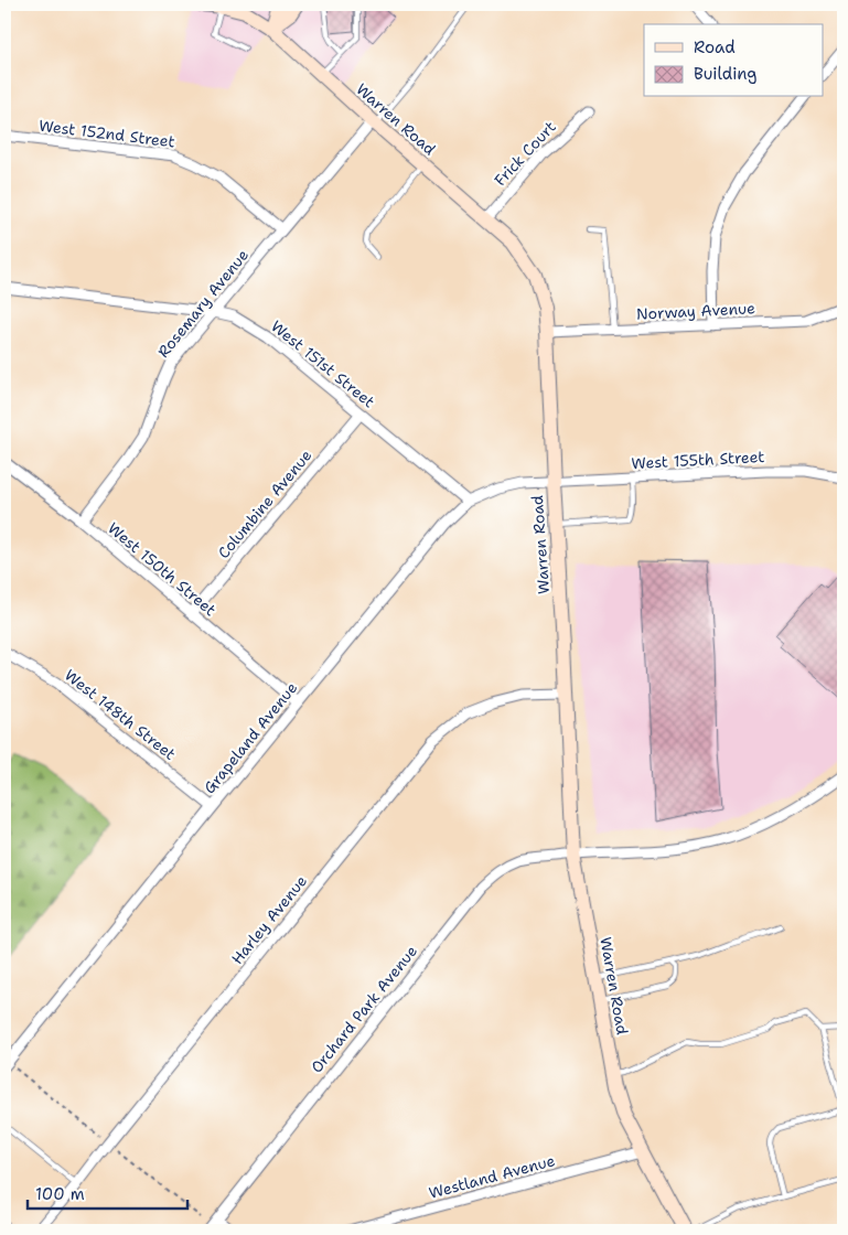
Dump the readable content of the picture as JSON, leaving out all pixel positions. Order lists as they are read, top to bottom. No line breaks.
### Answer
{"streets":{"main road":["Warren Road"],"street":["West 152nd Street","Frick Court","Rosemary Avenue","Norway Avenue","West 151st Street","West 155th Street","Columbine Avenue","West 150th Street","West 148th Street","Grapeland Avenue","Harley Avenue","Orchard Park Avenue","Westland Avenue"]},"crossings":[["Warren Road","Frick Court"],["Warren Road","Rosemary Avenue"],["Warren Road","Norway Avenue"],["Warren Road","West 155th Street"],["Warren Road","Grapeland Avenue"],["Warren Road","Harley Avenue"],["Warren Road","Orchard Park Avenue"],["Warren Road","Westland Avenue"],["West 152nd Street","Rosemary Avenue"],["Rosemary Avenue","West 151st Street"],["Rosemary Avenue","West 150th Street"],["West 151st Street","Columbine Avenue"],["West 151st Street","Grapeland Avenue"],["West 155th Street","Grapeland Avenue"],["Columbine Avenue","West 150th Street"],["West 150th Street","Grapeland Avenue"],["West 148th Street","Grapeland Avenue"]],"legend":["Road","Building"],"scale_bar":"100 m"}
